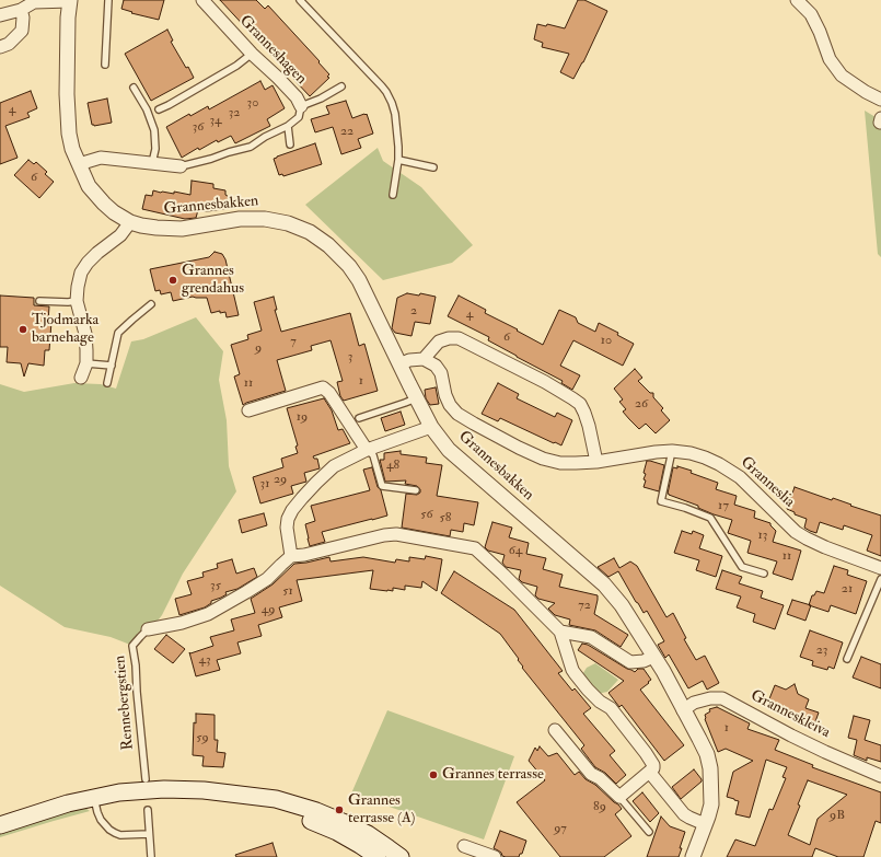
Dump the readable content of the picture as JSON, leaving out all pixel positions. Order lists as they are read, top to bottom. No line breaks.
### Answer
{"streets":{"street":["Granneshagen","Grannesbakken","Granneslia","Granneskleiva"],"lane":["Rennebergstien"]},"crossings":[["Grannesbakken","Granneskleiva"]],"places":["Grannes grendahus","Tjodmarka barnehage","Grannes terrasse","Grannes terrasse (A)"],"house_numbers":["30","4","32","34","36","22","6","2","4","6","10","7","9","3","1","11","26","19","48","29","31","17","56","58","13","64","11","35","21","51","72","49","23","43","1","59","89","9B","97"]}
